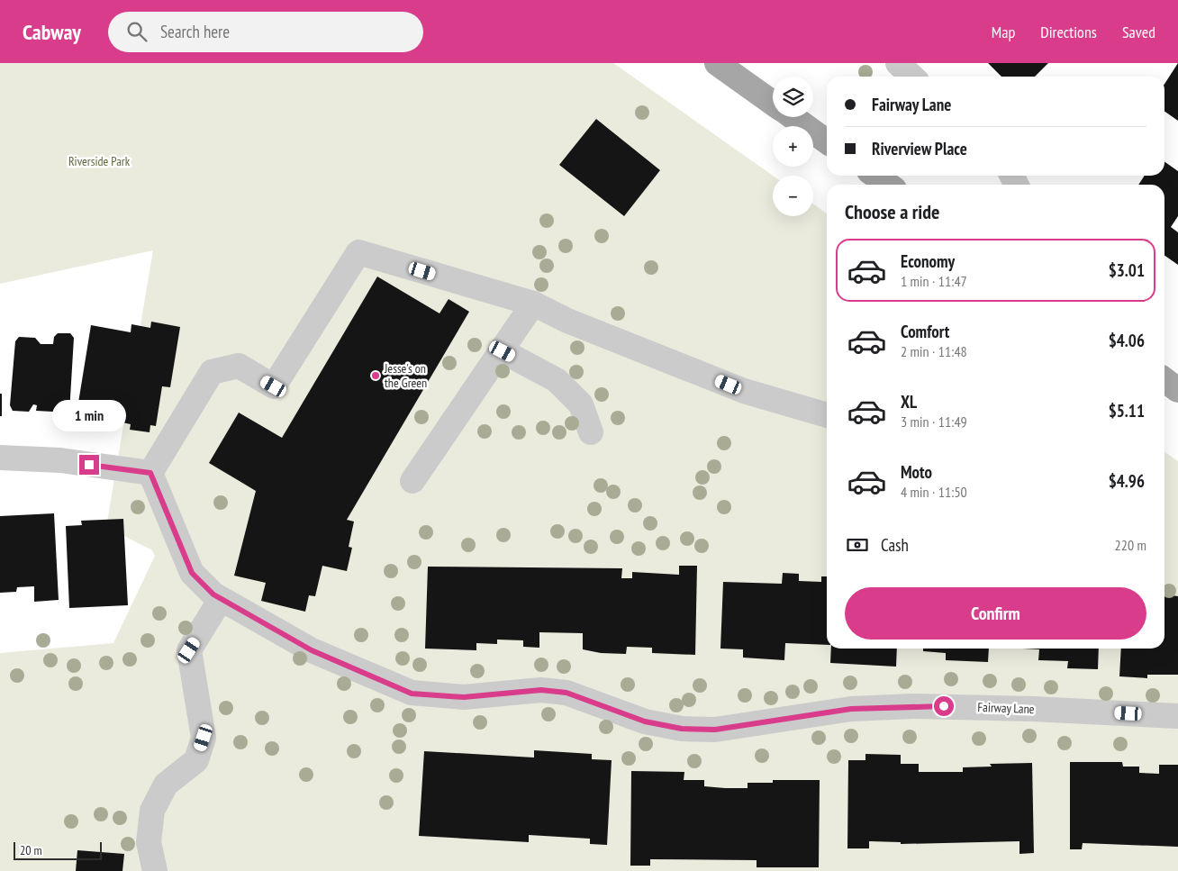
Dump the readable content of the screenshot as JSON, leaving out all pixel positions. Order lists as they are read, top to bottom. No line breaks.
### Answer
{"streets":{"street":["Fairway Lane"]},"parks":["Riverside Park"],"places":["Jesse's on the Green"],"scale_bar":"20 m","page":{"header":"Cabway","search":"Search here","nav":["Map","Directions","Saved"],"map_buttons":["+","−"],"banner":["Fairway Lane","Riverview Place"],"heading":"Choose a ride","list":[{"name":"Economy","note":"1 min · 11:47","value":"$3.01"},{"name":"Comfort","note":"2 min · 11:48","value":"$4.06"},{"name":"XL","note":"3 min · 11:49","value":"$5.11"},{"name":"Moto","note":"4 min · 11:50","value":"$4.96"}],"bubble":"1 min","pay":["Cash","220 m"],"buttons":"Confirm","scale":"20 m"}}
